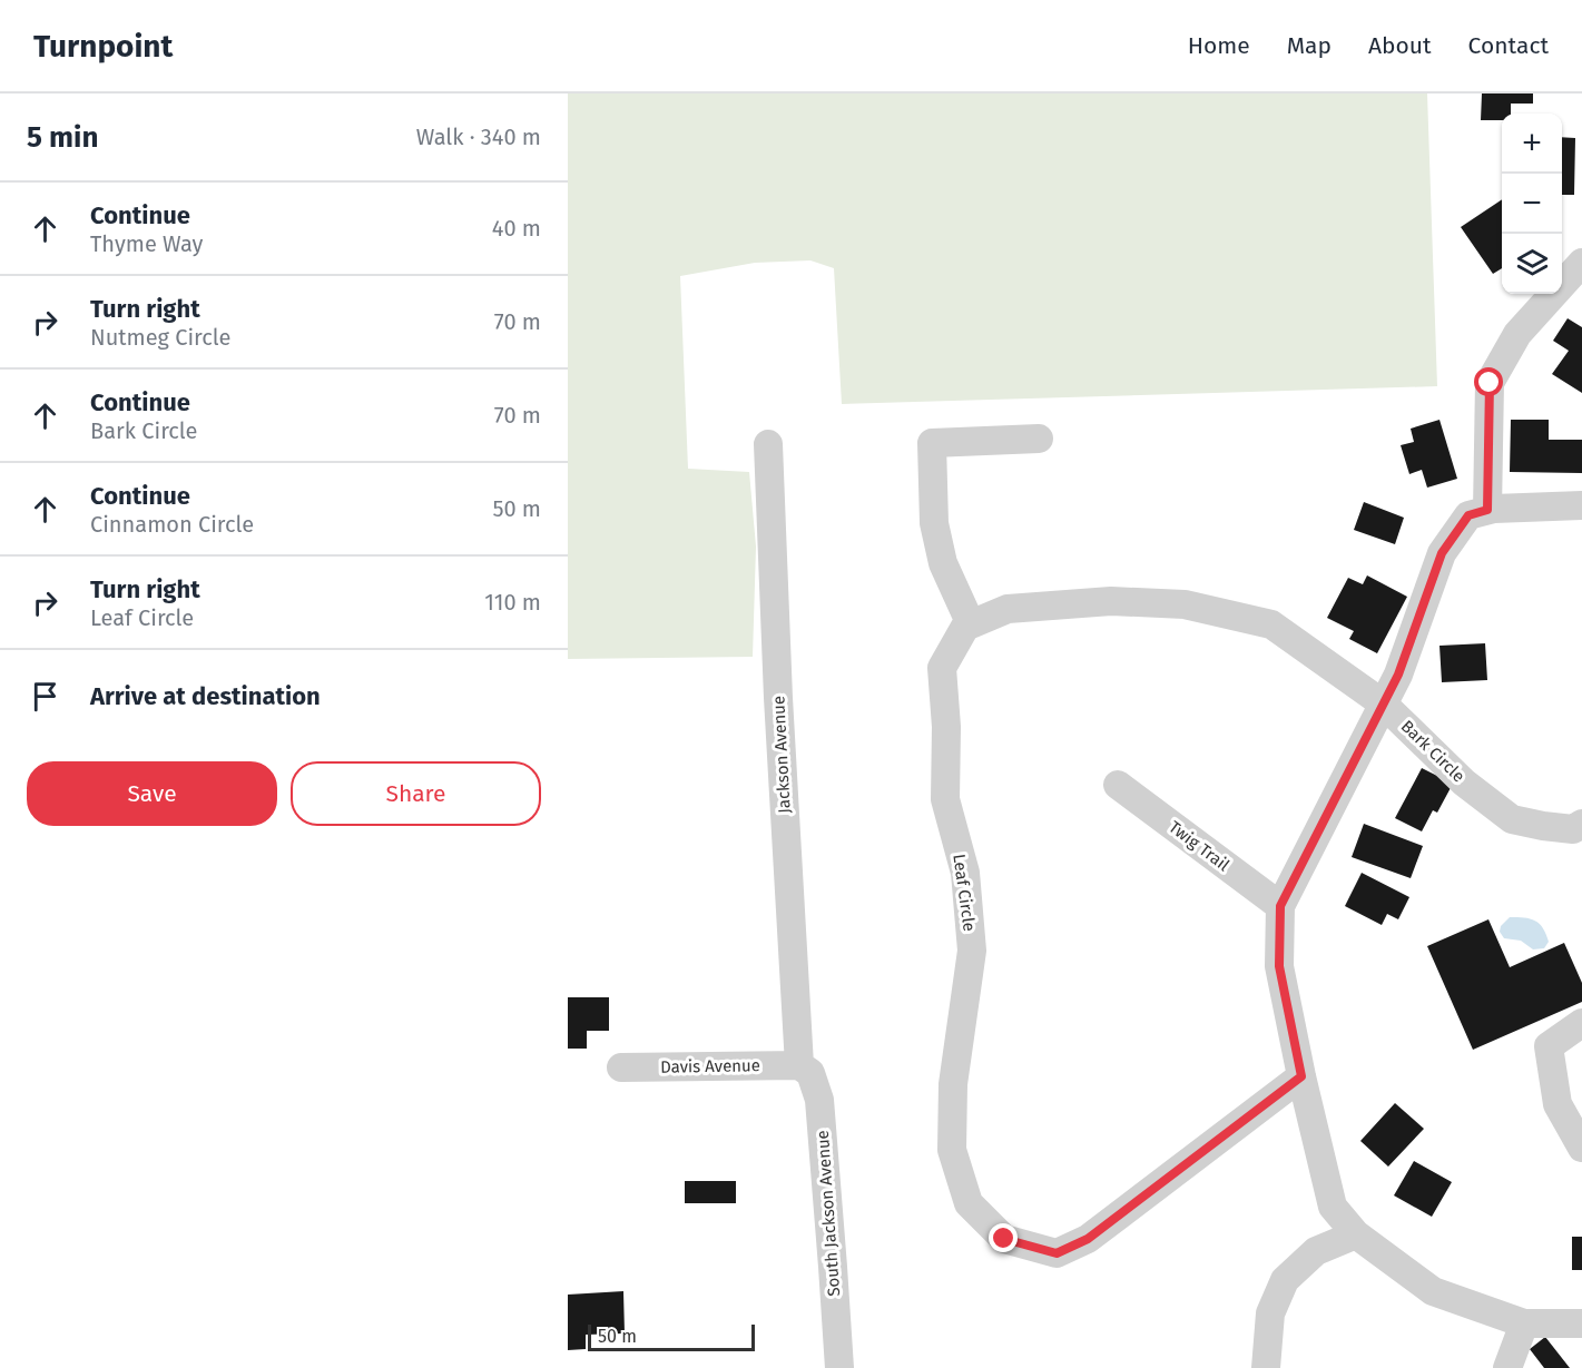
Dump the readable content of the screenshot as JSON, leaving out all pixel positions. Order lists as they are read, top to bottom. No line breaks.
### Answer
{"streets":{"street":["Bark Circle","Jackson Avenue","Twig Trail","Leaf Circle","Davis Avenue","South Jackson Avenue"]},"crossings":[["Jackson Avenue","Davis Avenue"],["Jackson Avenue","South Jackson Avenue"],["Davis Avenue","South Jackson Avenue"]],"scale_bar":"50 m","page":{"header":"Turnpoint","nav":["Home","Map","About","Contact"],"heading":["5 min","Walk · 340 m"],"map_buttons":["+","−"],"list":[["Continue","Thyme Way","40 m"],["Turn right","Nutmeg Circle","70 m"],["Continue","Bark Circle","70 m"],["Continue","Cinnamon Circle","50 m"],["Turn right","Leaf Circle","110 m"],"Arrive at destination"],"buttons":["Save","Share"],"scale":"50 m"}}
